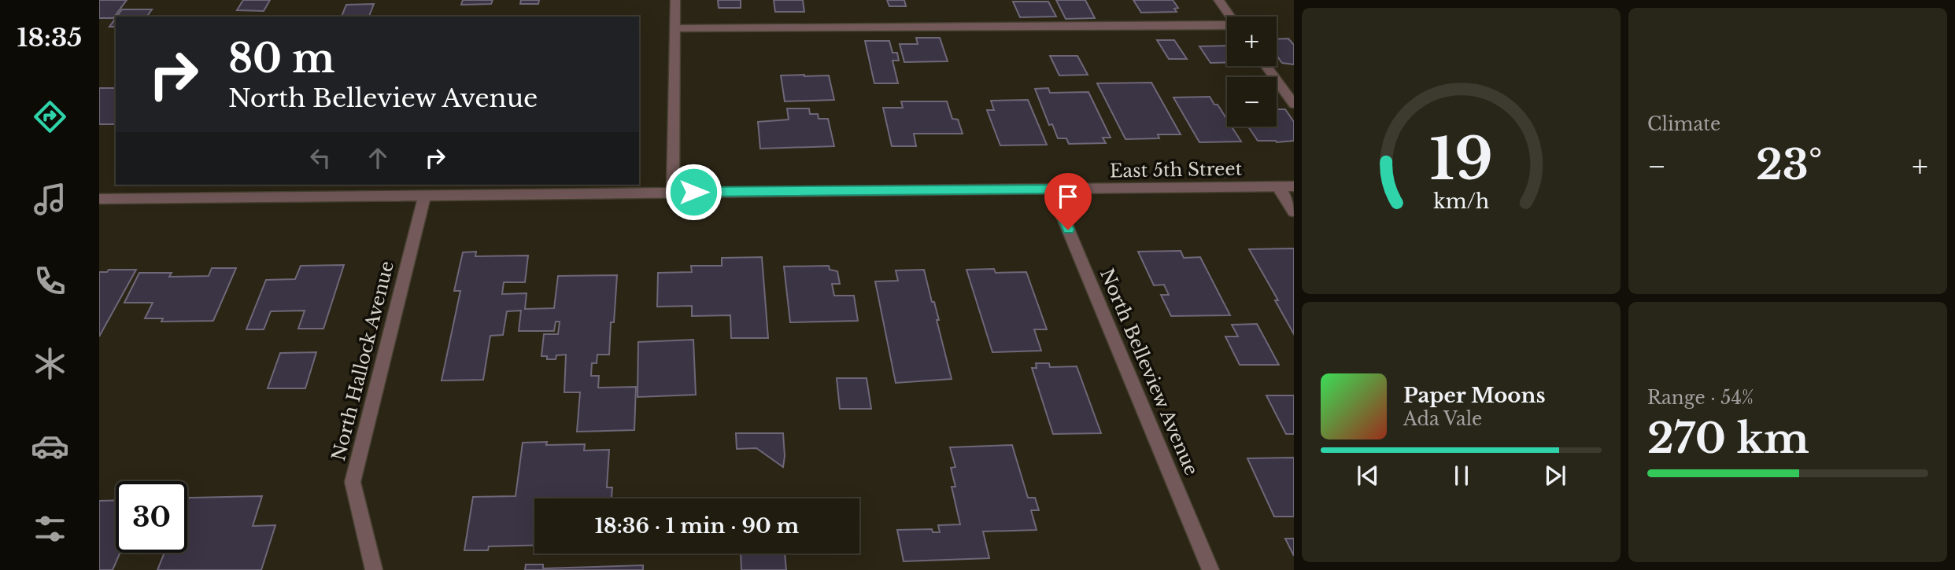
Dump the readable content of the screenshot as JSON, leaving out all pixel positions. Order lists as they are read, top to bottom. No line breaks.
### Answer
{"streets":{"street":["East 5th Street","North Hallock Avenue","North Belleview Avenue"]},"crossings":[["East 5th Street","North Hallock Avenue"],["East 5th Street","North Belleview Avenue"]],"page":{"tabs":"18:35","tile":["Climate",["Range · 54%","270 km"]],"map_buttons":["+","−"],"turn":["80 m","North Belleview Avenue"],"heat":["−","23°","+"],"song":["Paper Moons","Ada Vale"],"limit":"30","trip":"18:36 · 1 min · 90 m","gauge":["19","km/h"]}}
